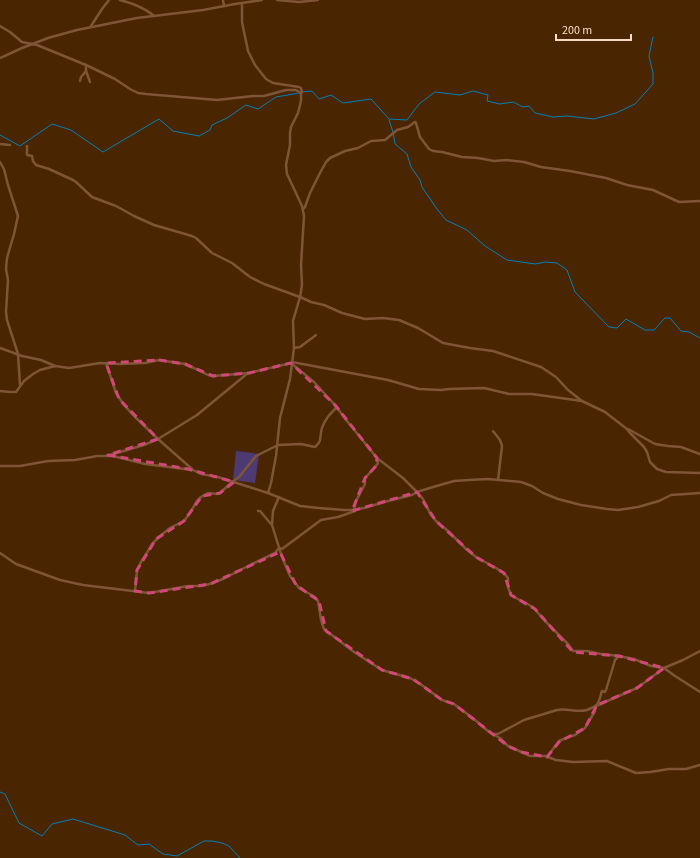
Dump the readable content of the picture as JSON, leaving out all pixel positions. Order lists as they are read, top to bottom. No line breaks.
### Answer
{"scale_bar":"200 m"}
